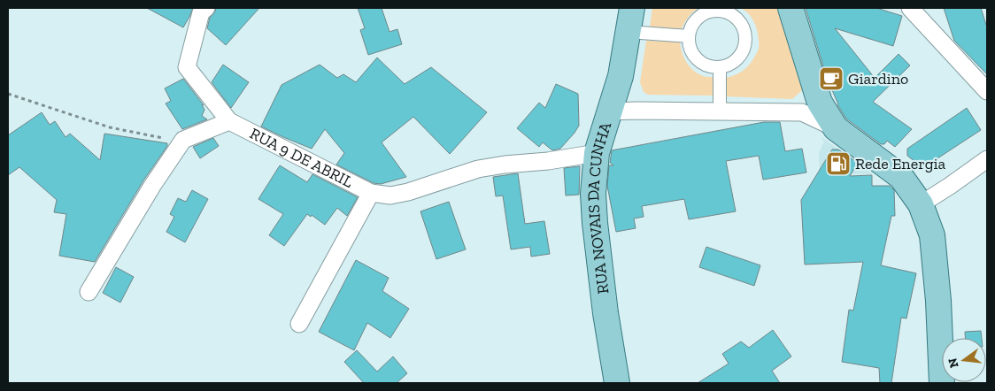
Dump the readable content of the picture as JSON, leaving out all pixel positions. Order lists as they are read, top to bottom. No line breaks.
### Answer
{"streets":{"main road":["RUA NOVAIS DA CUNHA"],"street":["RUA 9 DE ABRIL"]},"crossings":[["RUA 9 DE ABRIL","RUA NOVAIS DA CUNHA"]],"places":{"cafe":["Giardino"],"fuel station":["Rede Energia"]},"north":"left"}
